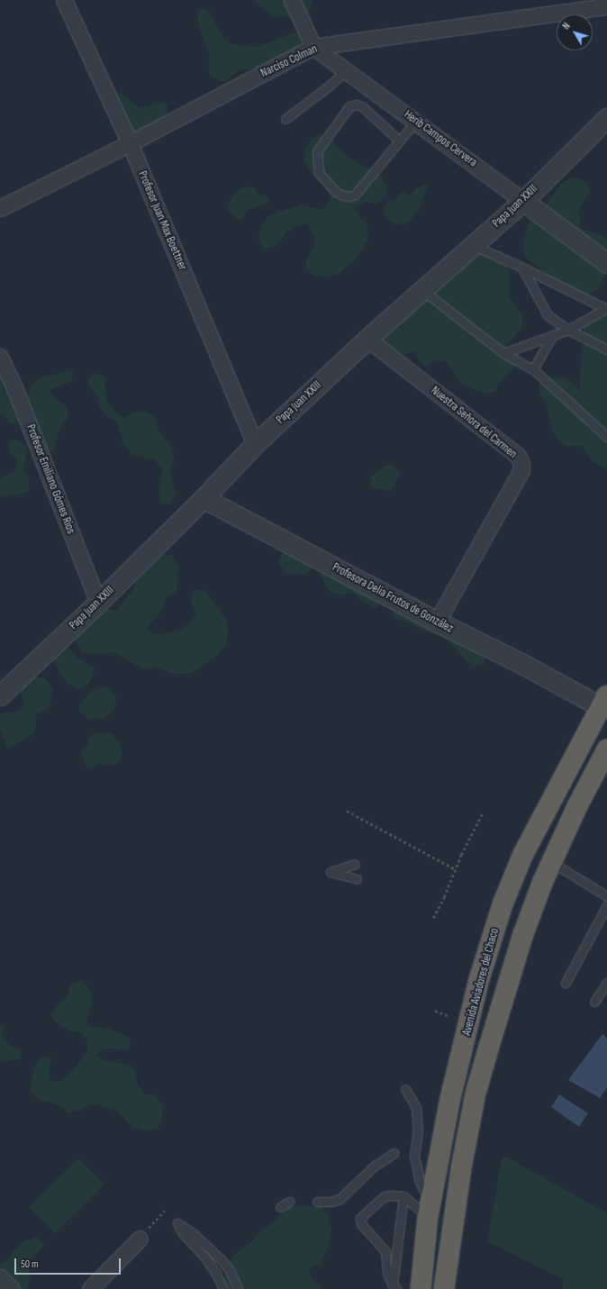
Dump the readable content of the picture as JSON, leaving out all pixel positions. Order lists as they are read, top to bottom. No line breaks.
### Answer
{"streets":{"highway":["Avenida Aviadores del Chaco"],"street":["Narciso Colman","Herib Campos Cervera","Papa Juan XXIII","Profesor Juan Max Boettner","Nuestra Señora del Carmen","Profesor Emiliano Gómes Rios","Profesora Delia Frutos de González"]},"crossings":[["Narciso Colman","Herib Campos Cervera"],["Narciso Colman","Profesor Juan Max Boettner"],["Herib Campos Cervera","Papa Juan XXIII"],["Papa Juan XXIII","Profesor Juan Max Boettner"],["Papa Juan XXIII","Nuestra Señora del Carmen"],["Papa Juan XXIII","Profesor Emiliano Gómes Rios"],["Papa Juan XXIII","Profesora Delia Frutos de González"],["Nuestra Señora del Carmen","Profesora Delia Frutos de González"],["Profesora Delia Frutos de González","Avenida Aviadores del Chaco"]],"scale_bar":"50 m","north":"top left"}
